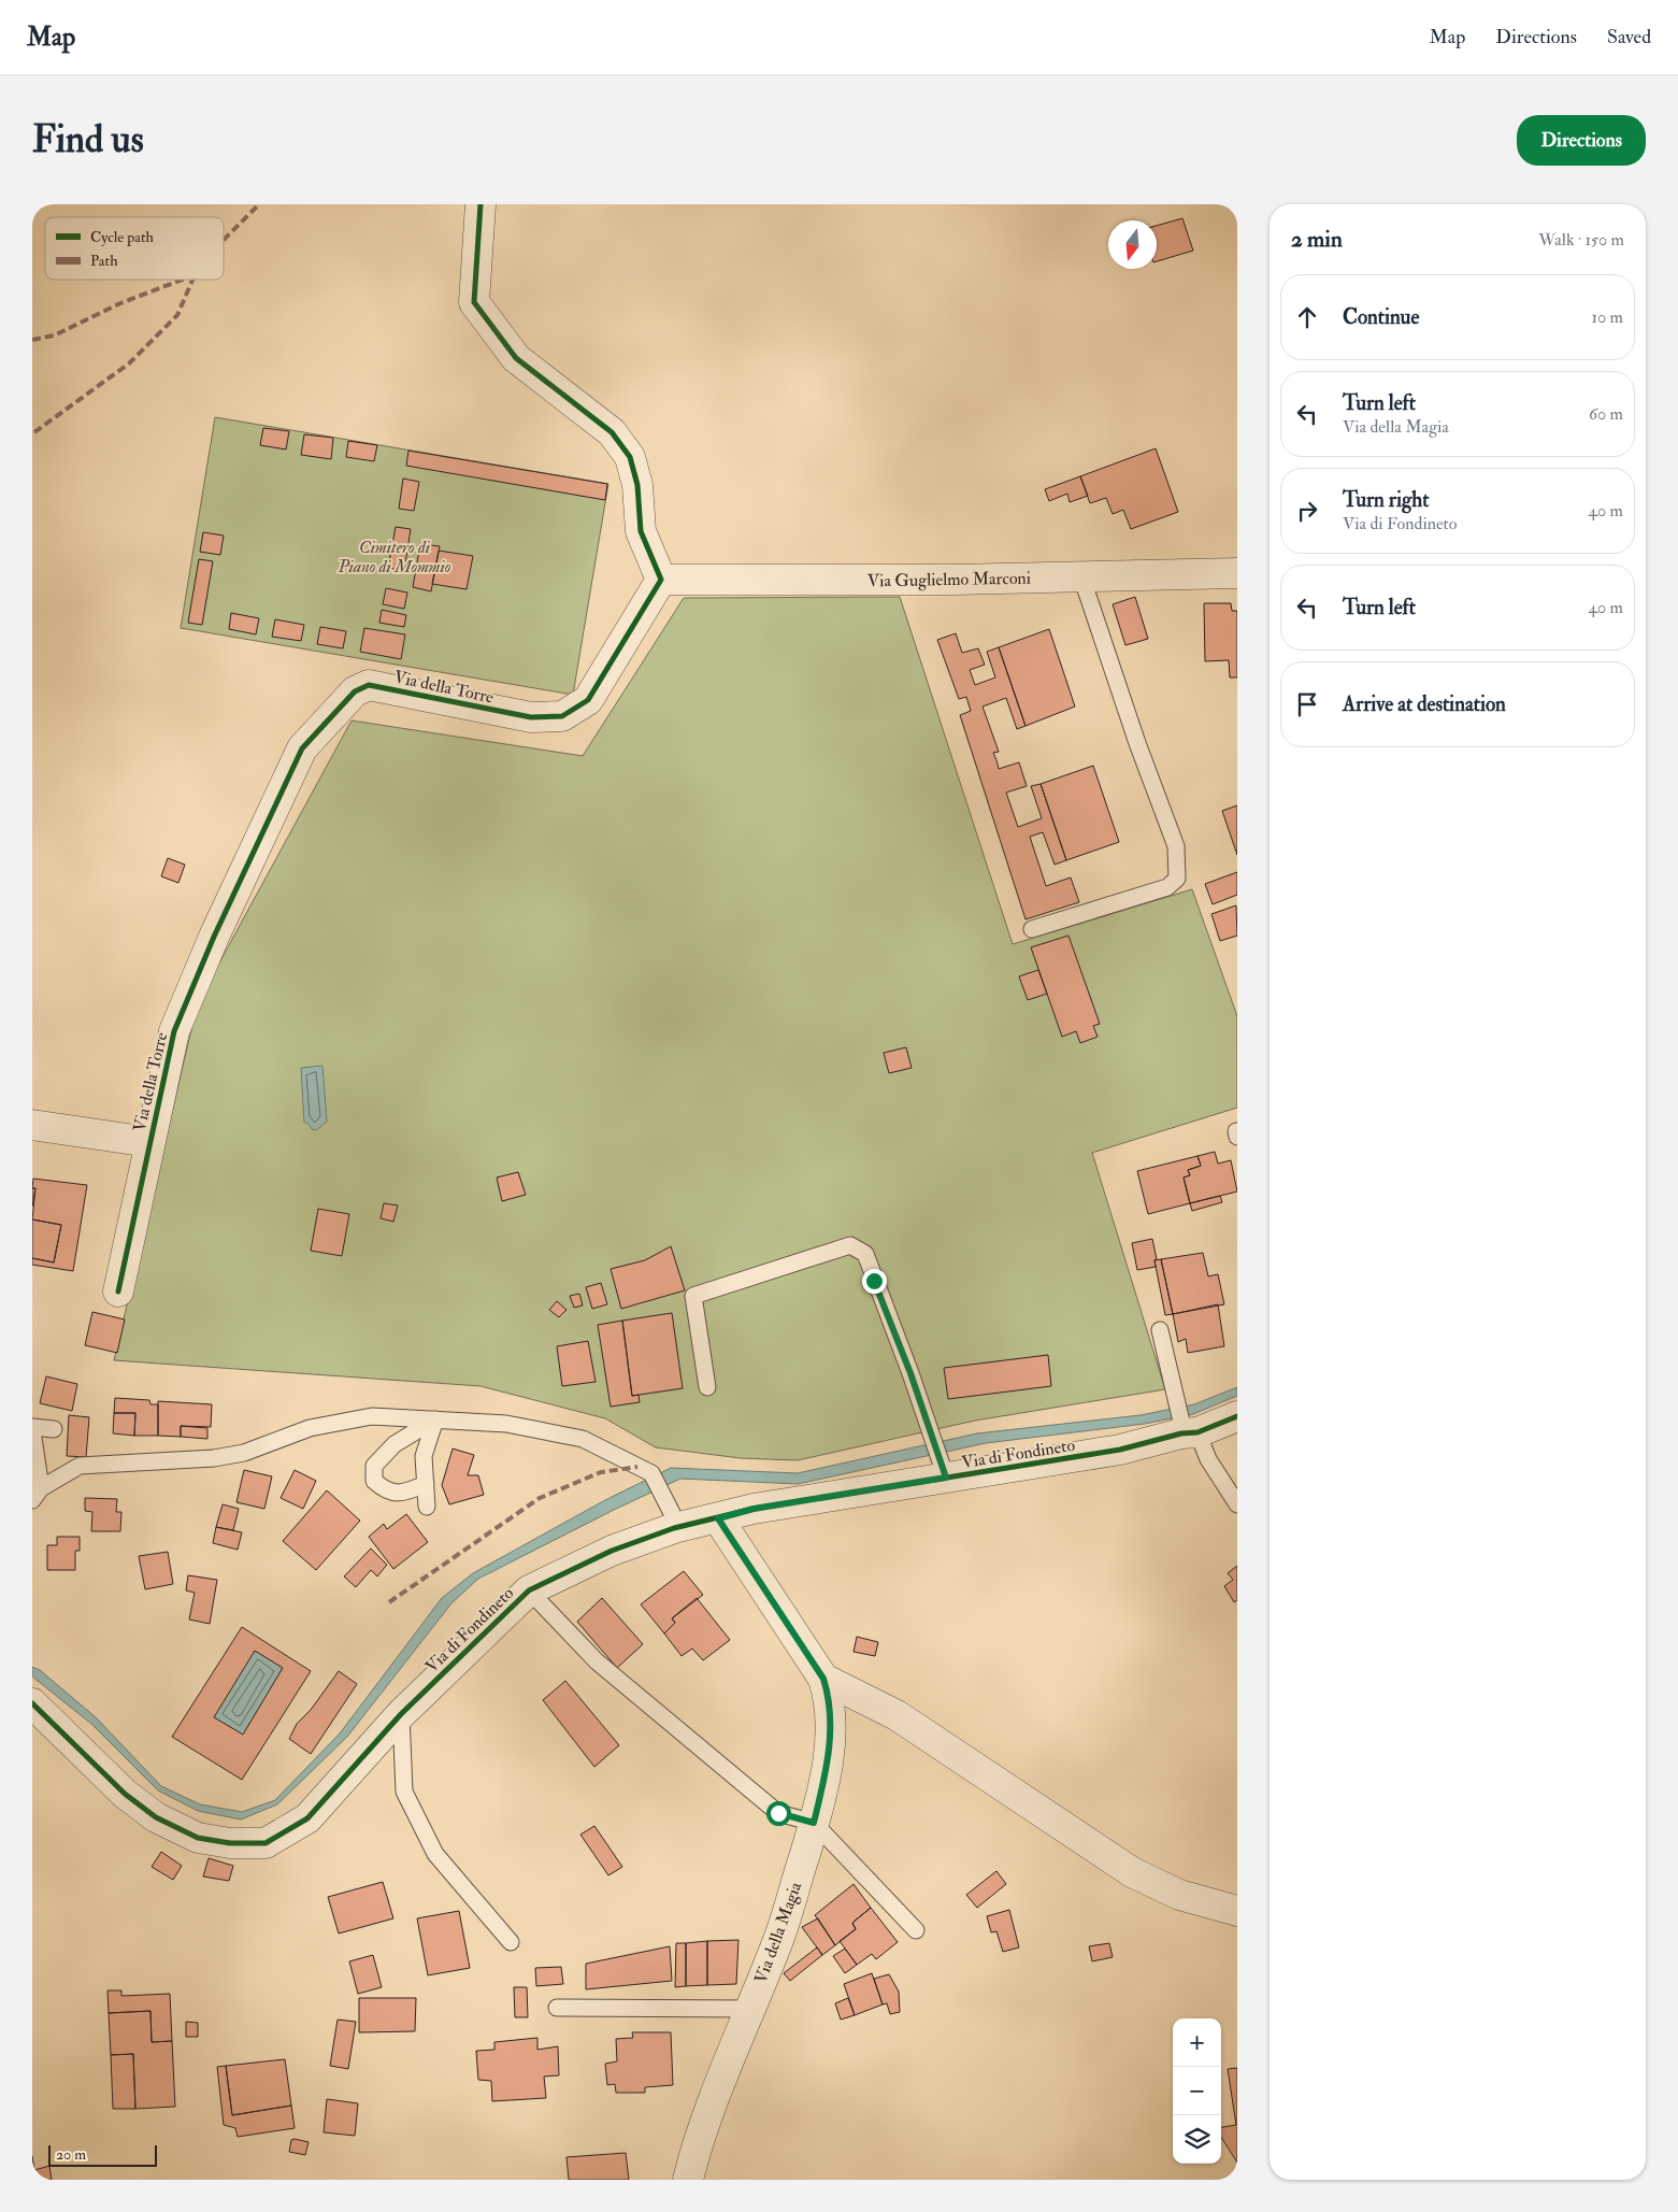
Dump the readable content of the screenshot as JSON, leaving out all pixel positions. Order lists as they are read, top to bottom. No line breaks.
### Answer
{"streets":{"street":["Via Guglielmo Marconi","Via della Torre","Via di Fondineto","Via della Magia"]},"crossings":[["Via Guglielmo Marconi","Via della Torre"],["Via di Fondineto","Via della Magia"]],"parks":["Cimitero di Piano di Mommio"],"legend":["Cycle path","Path"],"scale_bar":"20 m","north":"bottom","page":{"header":"Map","nav":["Map","Directions","Saved"],"buttons":"Directions","title":"Find us","heading":["2 min","Walk · 150 m"],"list":[["Continue","10 m"],["Turn left","Via della Magia","60 m"],["Turn right","Via di Fondineto","40 m"],["Turn left","40 m"],"Arrive at destination"],"map_buttons":["+","−"],"scale":"20 m"}}
